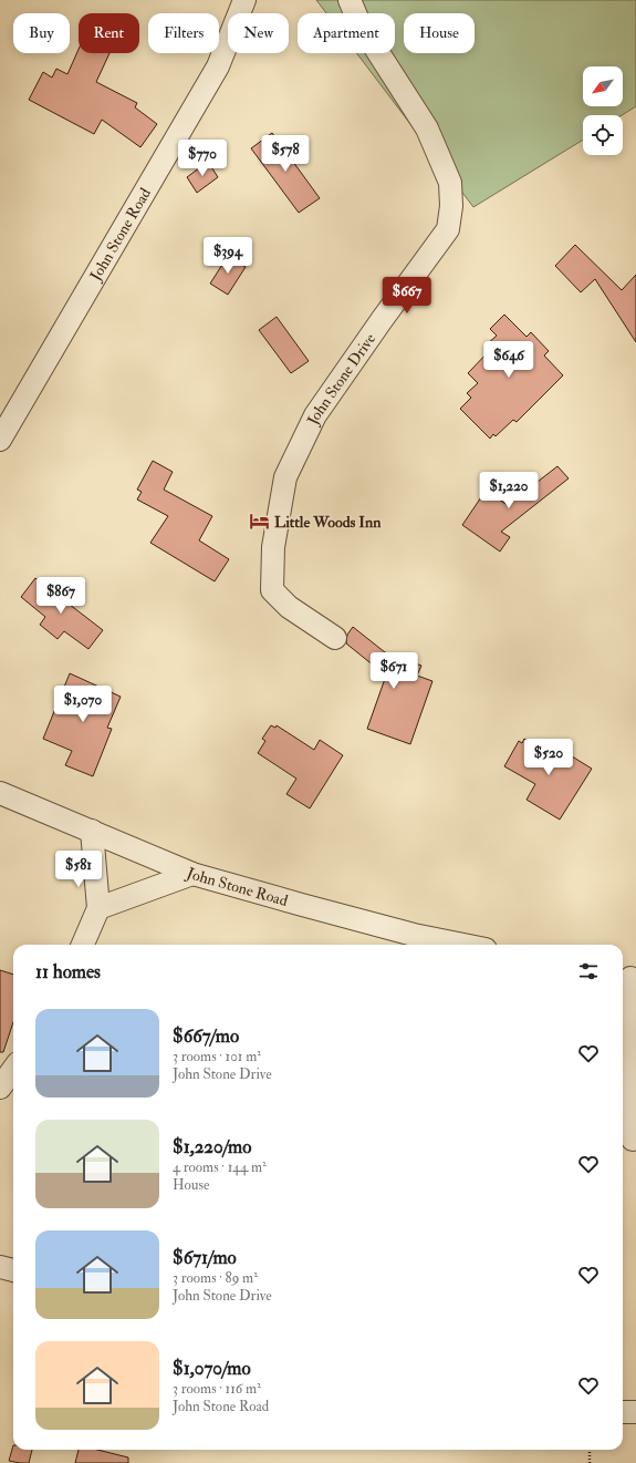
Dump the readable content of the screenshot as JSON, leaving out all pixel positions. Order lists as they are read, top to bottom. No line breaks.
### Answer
{"streets":{"street":["John Stone Road","John Stone Drive"]},"places":{"hotel":["Little Woods Inn"]},"north":"bottom left","page":{"chip":["Buy","Rent","Filters","New","Apartment","House"],"price":["$578","$770","$394","$667","$646","$1,220","$867","$671","$1,070","$520","$581"],"heading":"11 homes","list":[{"name":"$667/mo","note":"3 rooms · 101 m² · John Stone Drive"},{"name":"$1,220/mo","note":"4 rooms · 144 m² · House"},{"name":"$671/mo","note":"3 rooms · 89 m² · John Stone Drive"},{"name":"$1,070/mo","note":"3 rooms · 116 m² · John Stone Road"}]}}
